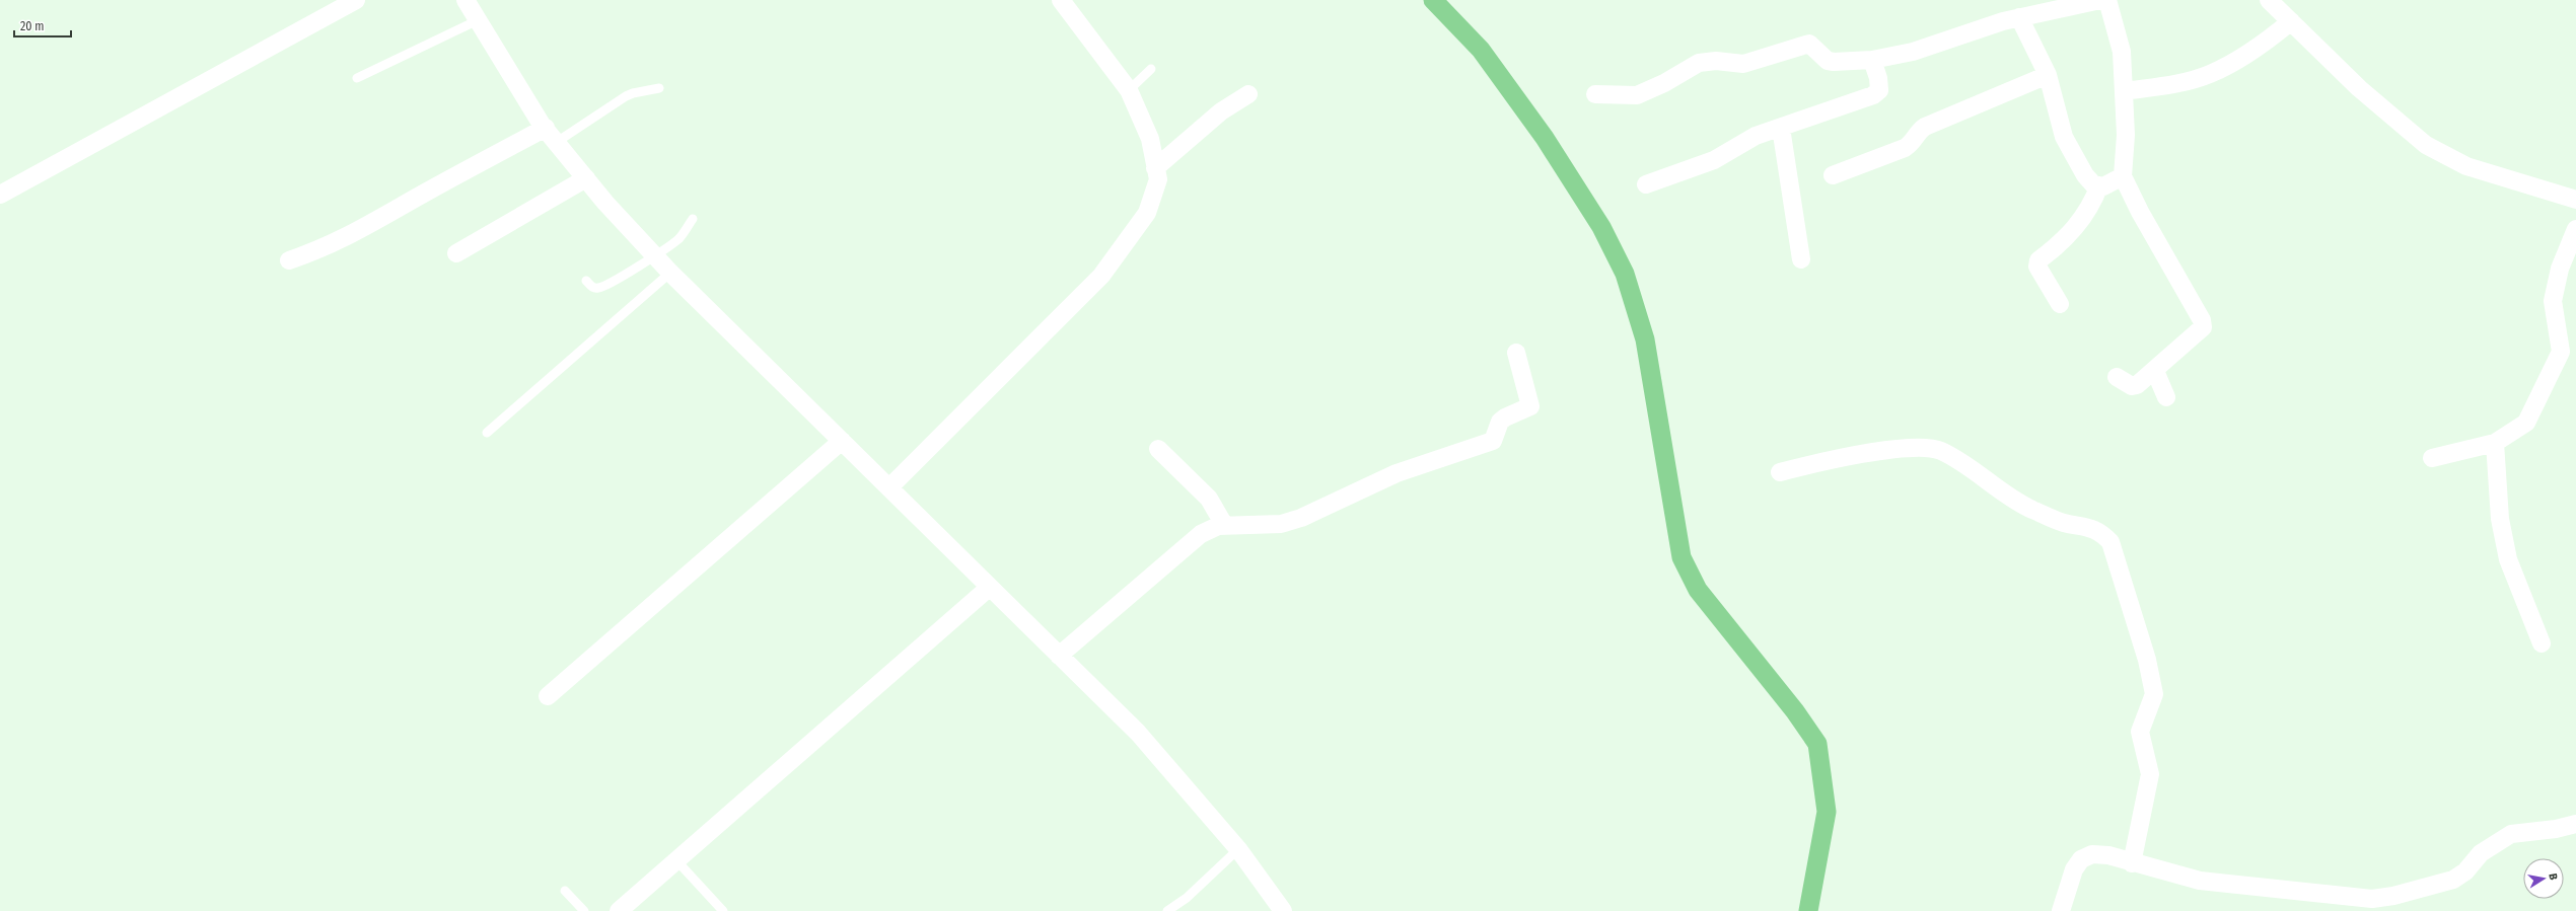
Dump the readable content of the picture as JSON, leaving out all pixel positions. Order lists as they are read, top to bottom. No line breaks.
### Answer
{"scale_bar":"20 m","north":"right"}
